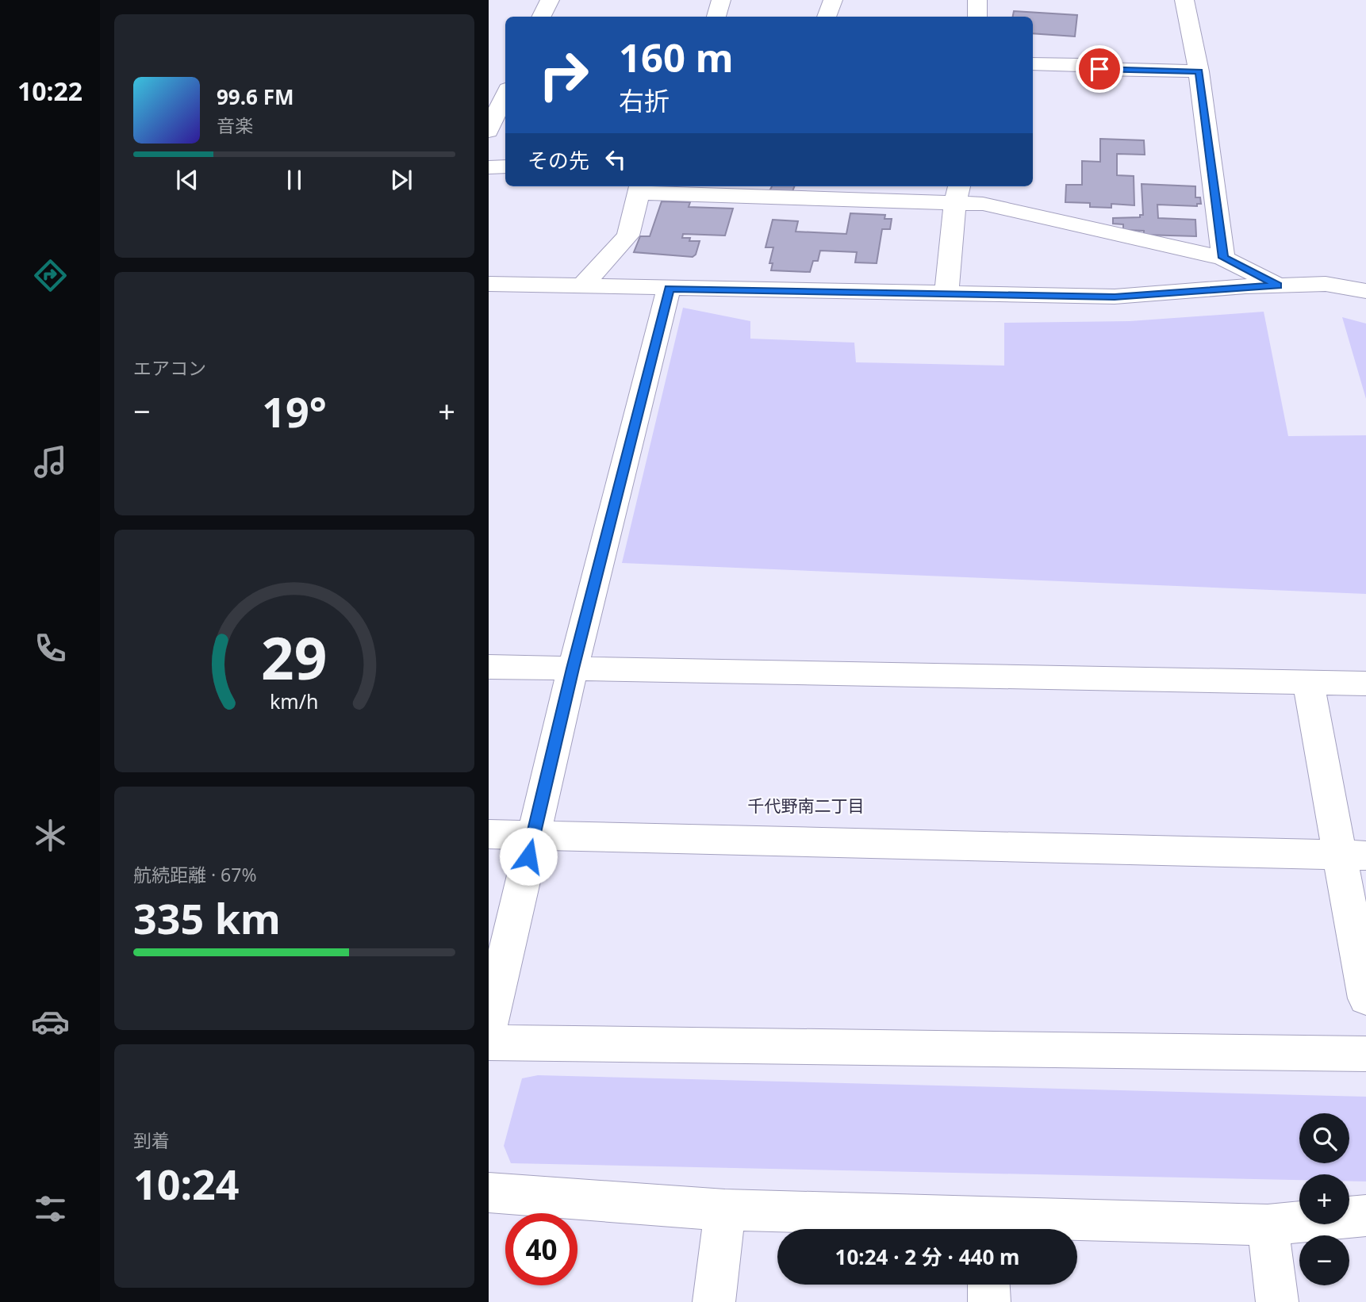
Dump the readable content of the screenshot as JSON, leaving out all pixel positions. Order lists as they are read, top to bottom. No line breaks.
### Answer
{"districts":["千代野南二丁目"],"page":{"tabs":"10:22","turn":["160 m","右折"],"song":["99.6 FM","音楽"],"then":"その先","tile":["エアコン",["航続距離 · 67%","335 km"],["到着","10:24"]],"heat":["−","19°","+"],"map_buttons":["+","−"],"limit":"40","trip":"10:24 · 2 分 · 440 m","gauge":["29","km/h"]}}
